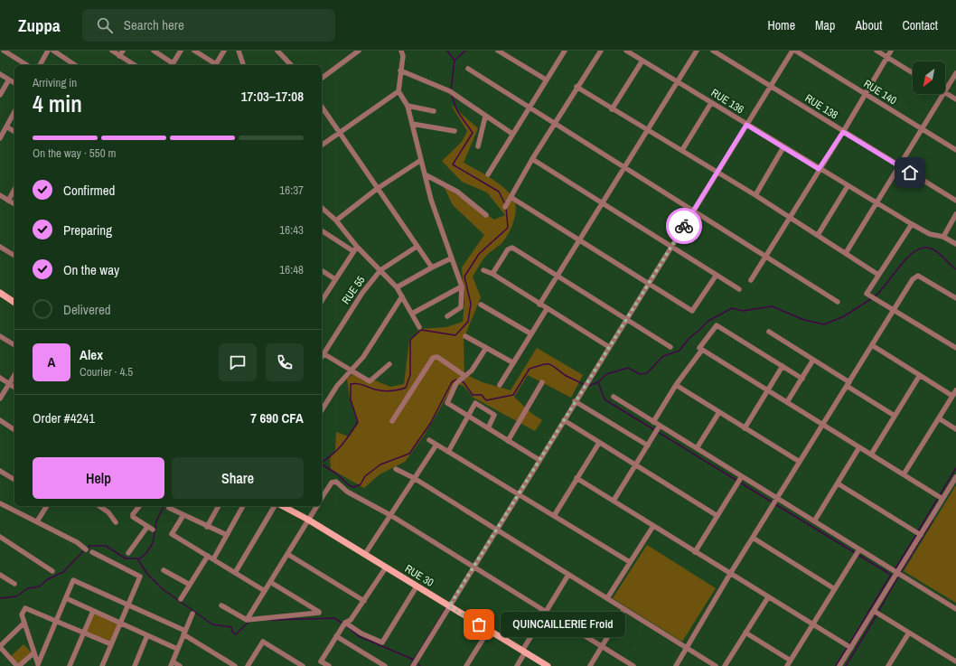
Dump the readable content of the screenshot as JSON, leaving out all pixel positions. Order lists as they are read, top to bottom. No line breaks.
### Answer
{"streets":{"main road":["RUE 30"],"street":["RUE 140","RUE 136","RUE 138","RUE 55"]},"places":["QUINCAILLERIE Froid"],"north":"bottom left","page":{"header":"Zuppa","search":"Search here","nav":["Home","Map","About","Contact"],"heading":["4 min","Arriving in","17:03–17:08"],"panel":["Alex","Courier · 4.5","Order #4241","7 690 CFA"],"bar":"On the way · 550 m","list":[["Confirmed","16:37"],["Preparing","16:43"],["On the way","16:48"],"Delivered"],"round":"A","buttons":["Help","Share"],"bubble":"QUINCAILLERIE Froid"}}
